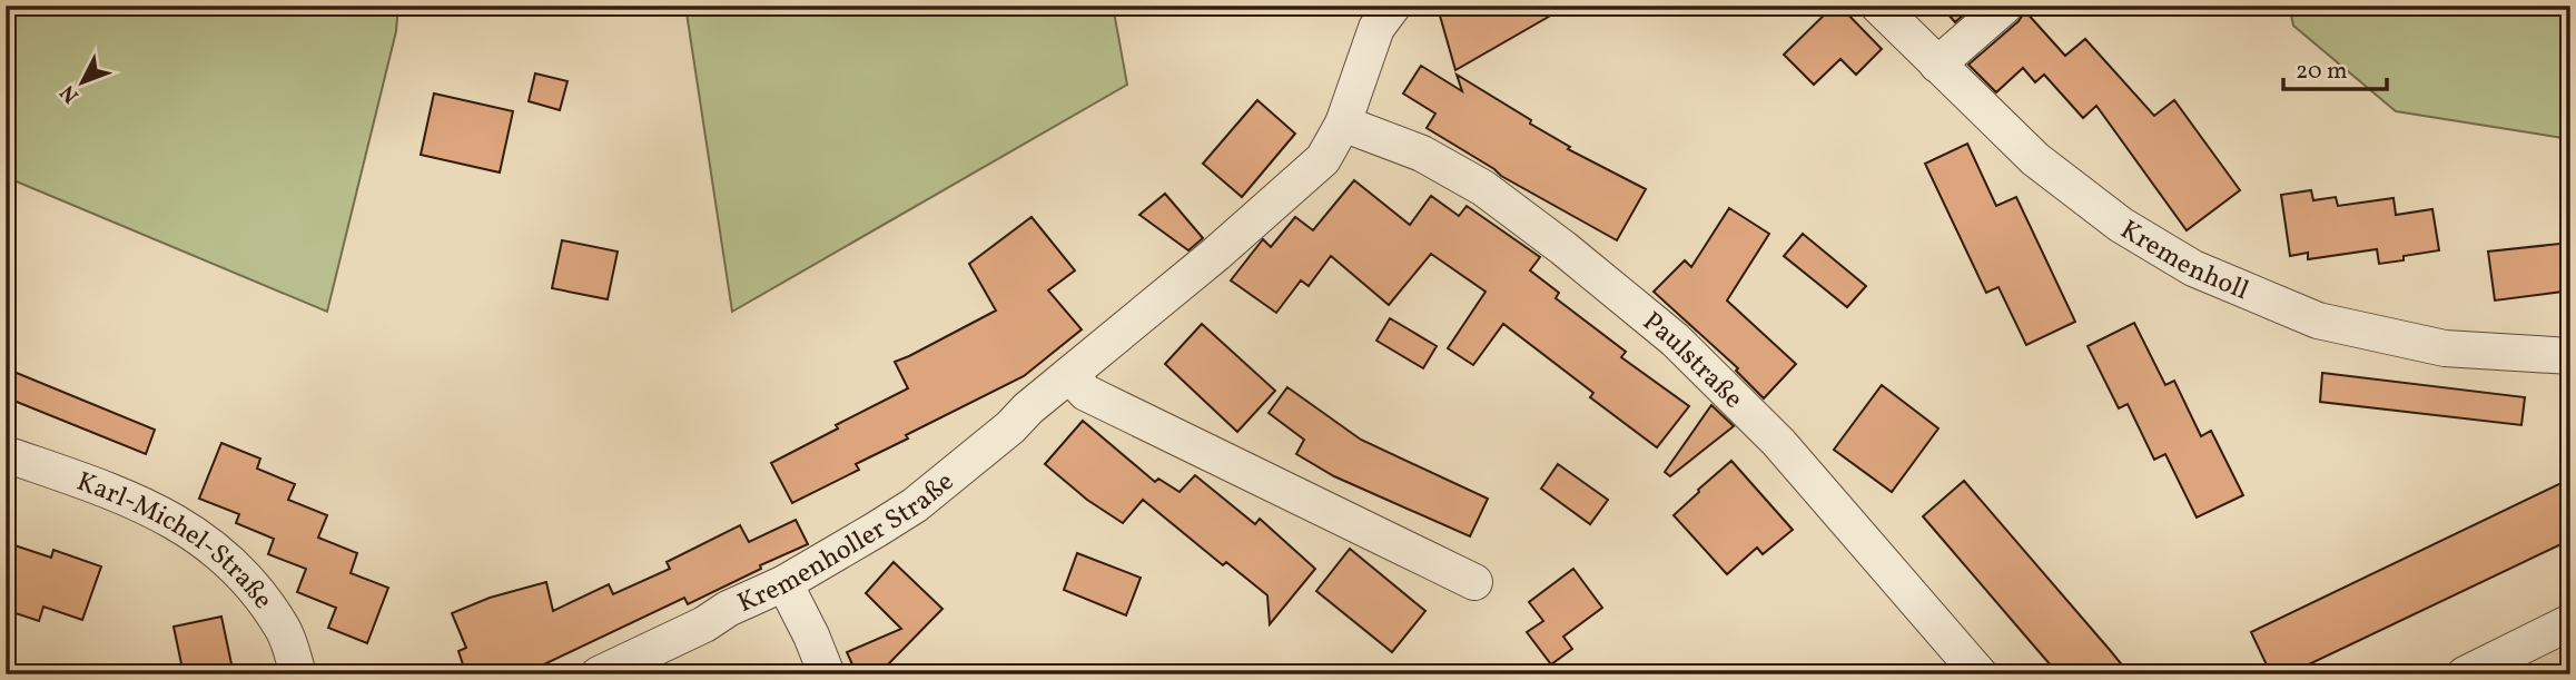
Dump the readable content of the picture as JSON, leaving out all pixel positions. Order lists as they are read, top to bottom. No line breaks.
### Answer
{"streets":{"street":["Kremenholl","Paulstraße","Kremenholler Straße","Karl-Michel-Straße"]},"crossings":[["Paulstraße","Kremenholler Straße"]],"scale_bar":"20 m","north":"bottom left"}
